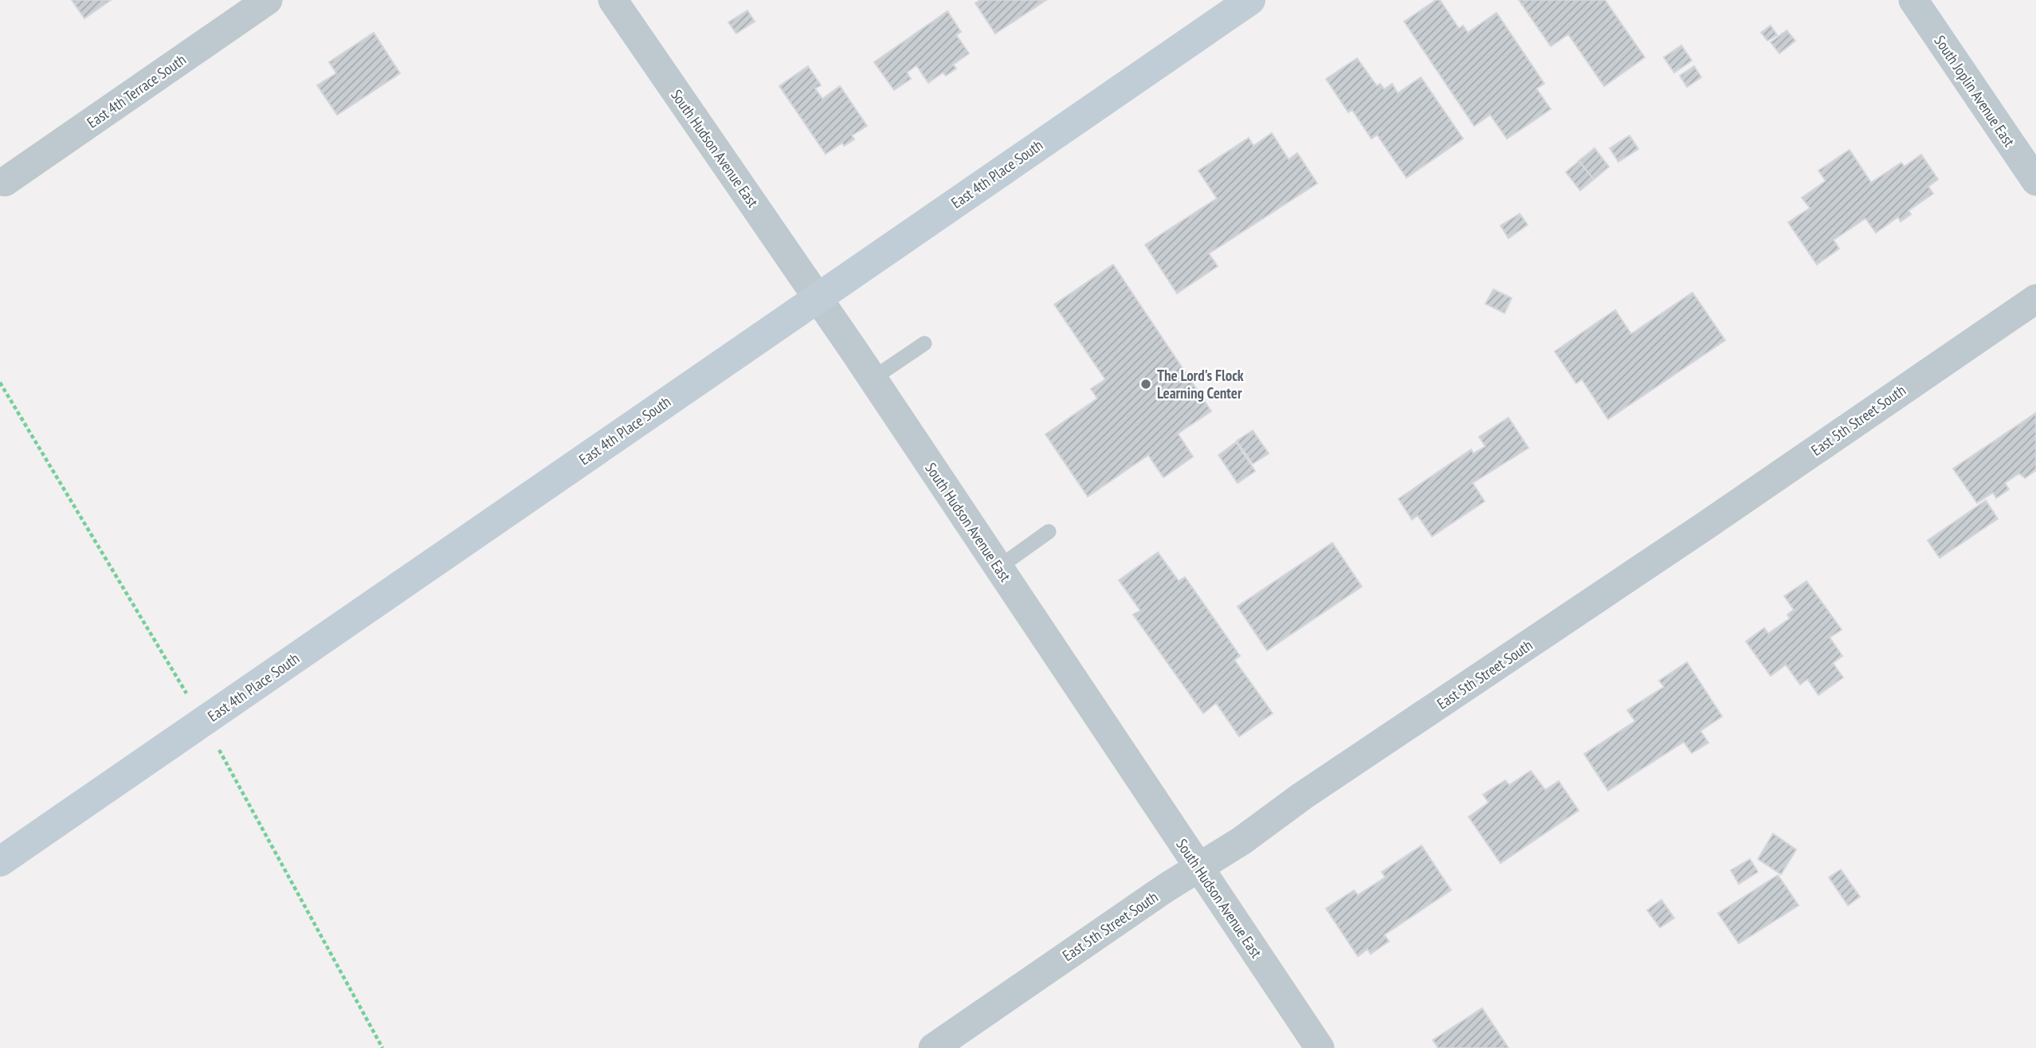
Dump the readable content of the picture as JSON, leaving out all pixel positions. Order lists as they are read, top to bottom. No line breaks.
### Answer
{"streets":{"street":["East 4th Terrace South","South Joplin Avenue East","South Hudson Avenue East","East 4th Place South","East 5th Street South"]},"crossings":[["South Hudson Avenue East","East 4th Place South"],["South Hudson Avenue East","East 5th Street South"]],"places":["The Lord's Flock Learning Center"]}
